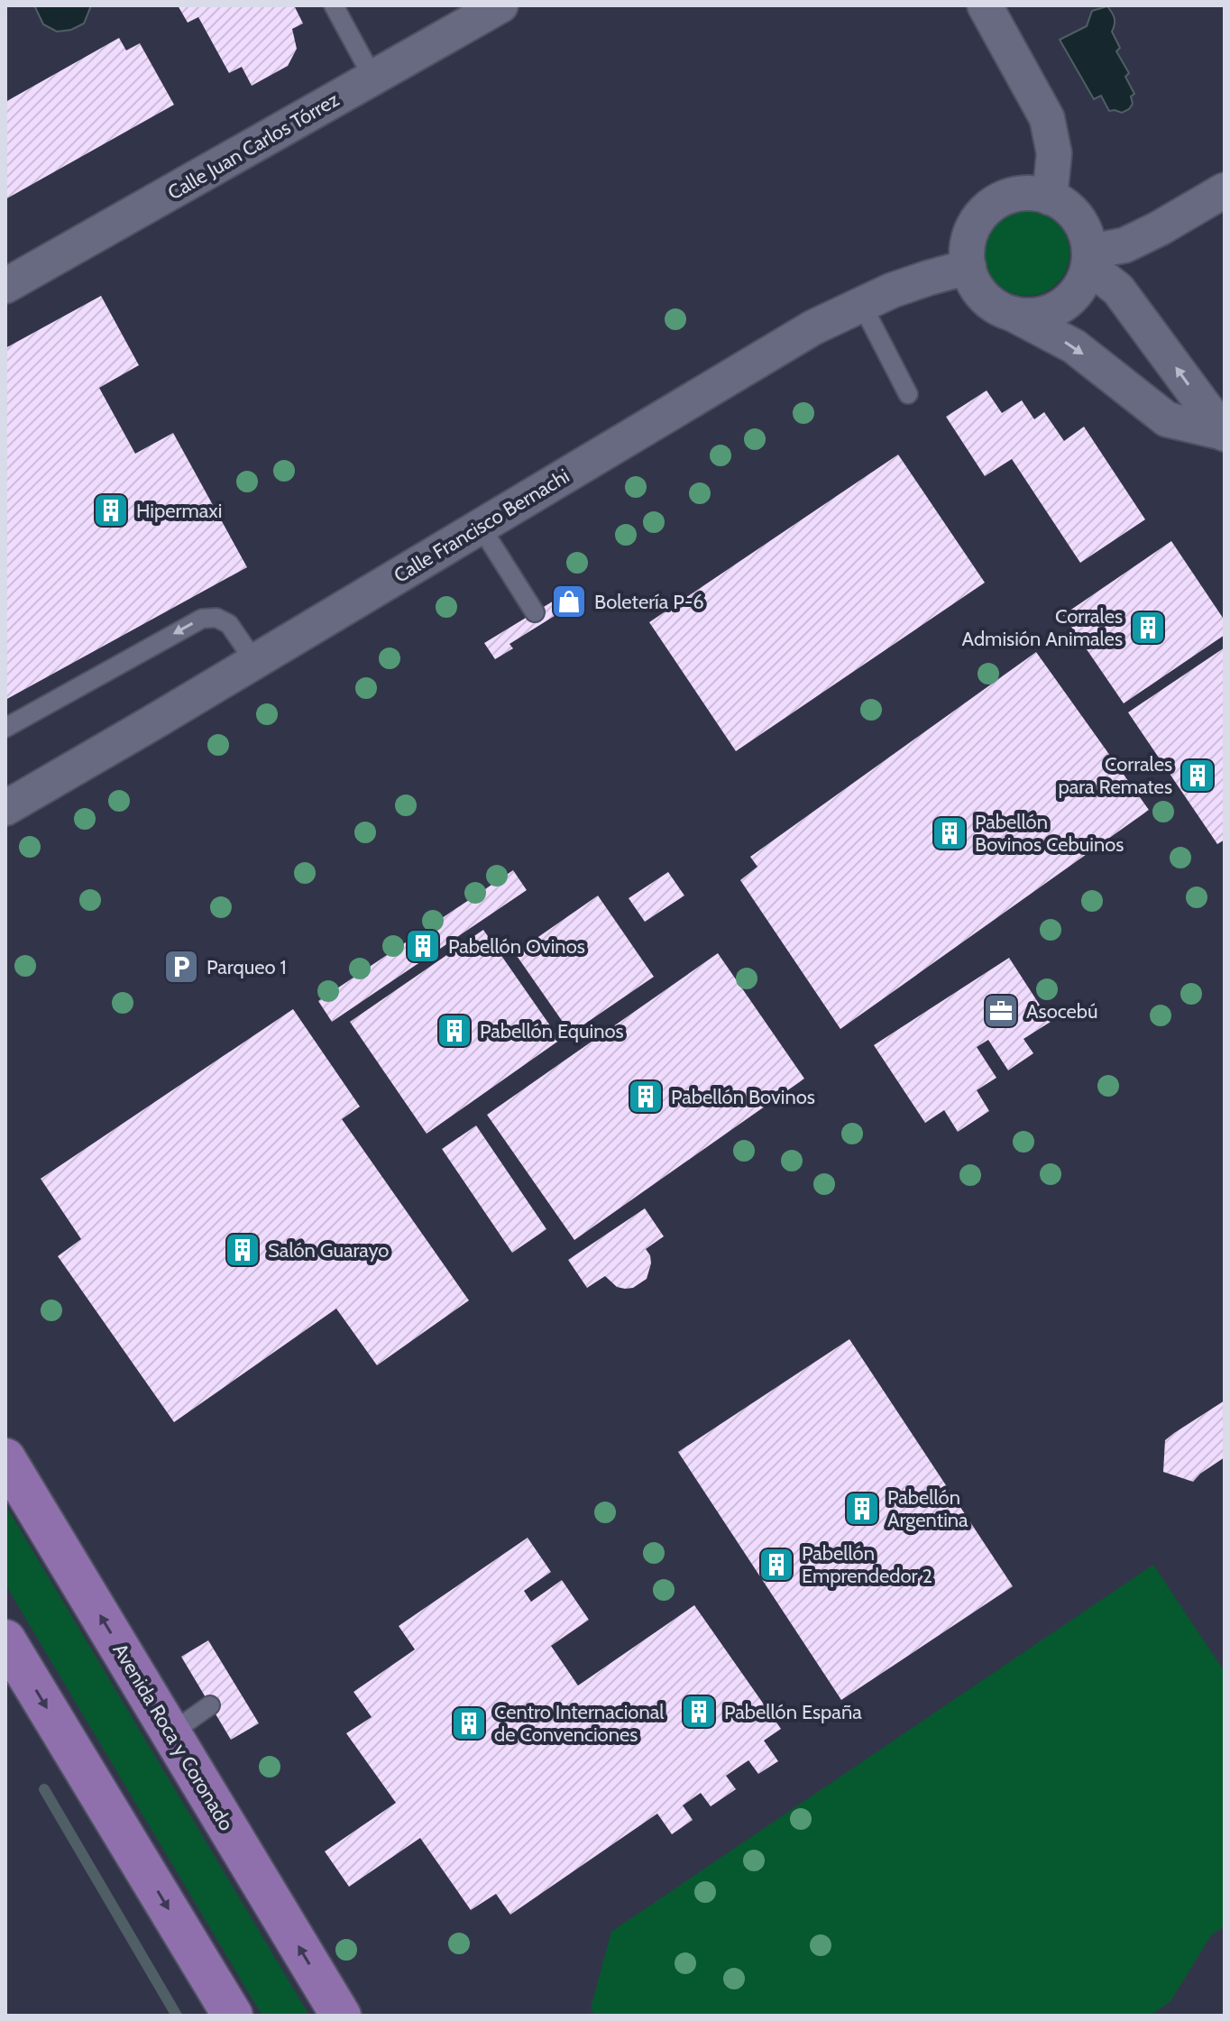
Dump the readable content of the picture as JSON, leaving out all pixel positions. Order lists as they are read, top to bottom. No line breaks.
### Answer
{"streets":{"main road":["Avenida Roca y Coronado"],"street":["Calle Juan Carlos Tórrez","Calle Francisco Bernachi"]},"places":{"building":["Hipermaxi","Corrales Admisión Animales","Corrales para Remates","Pabellón Bovinos Cebuinos","Pabellón Ovinos","Pabellón Equinos","Pabellón Bovinos","Salón Guarayo","Pabellón Argentina","Pabellón Emprendedor 2","Pabellón España","Centro Internacional de Convenciones"],"shop":["Boletería P-6"],"parking":["Parqueo 1"],"office":["Asocebú"]}}
